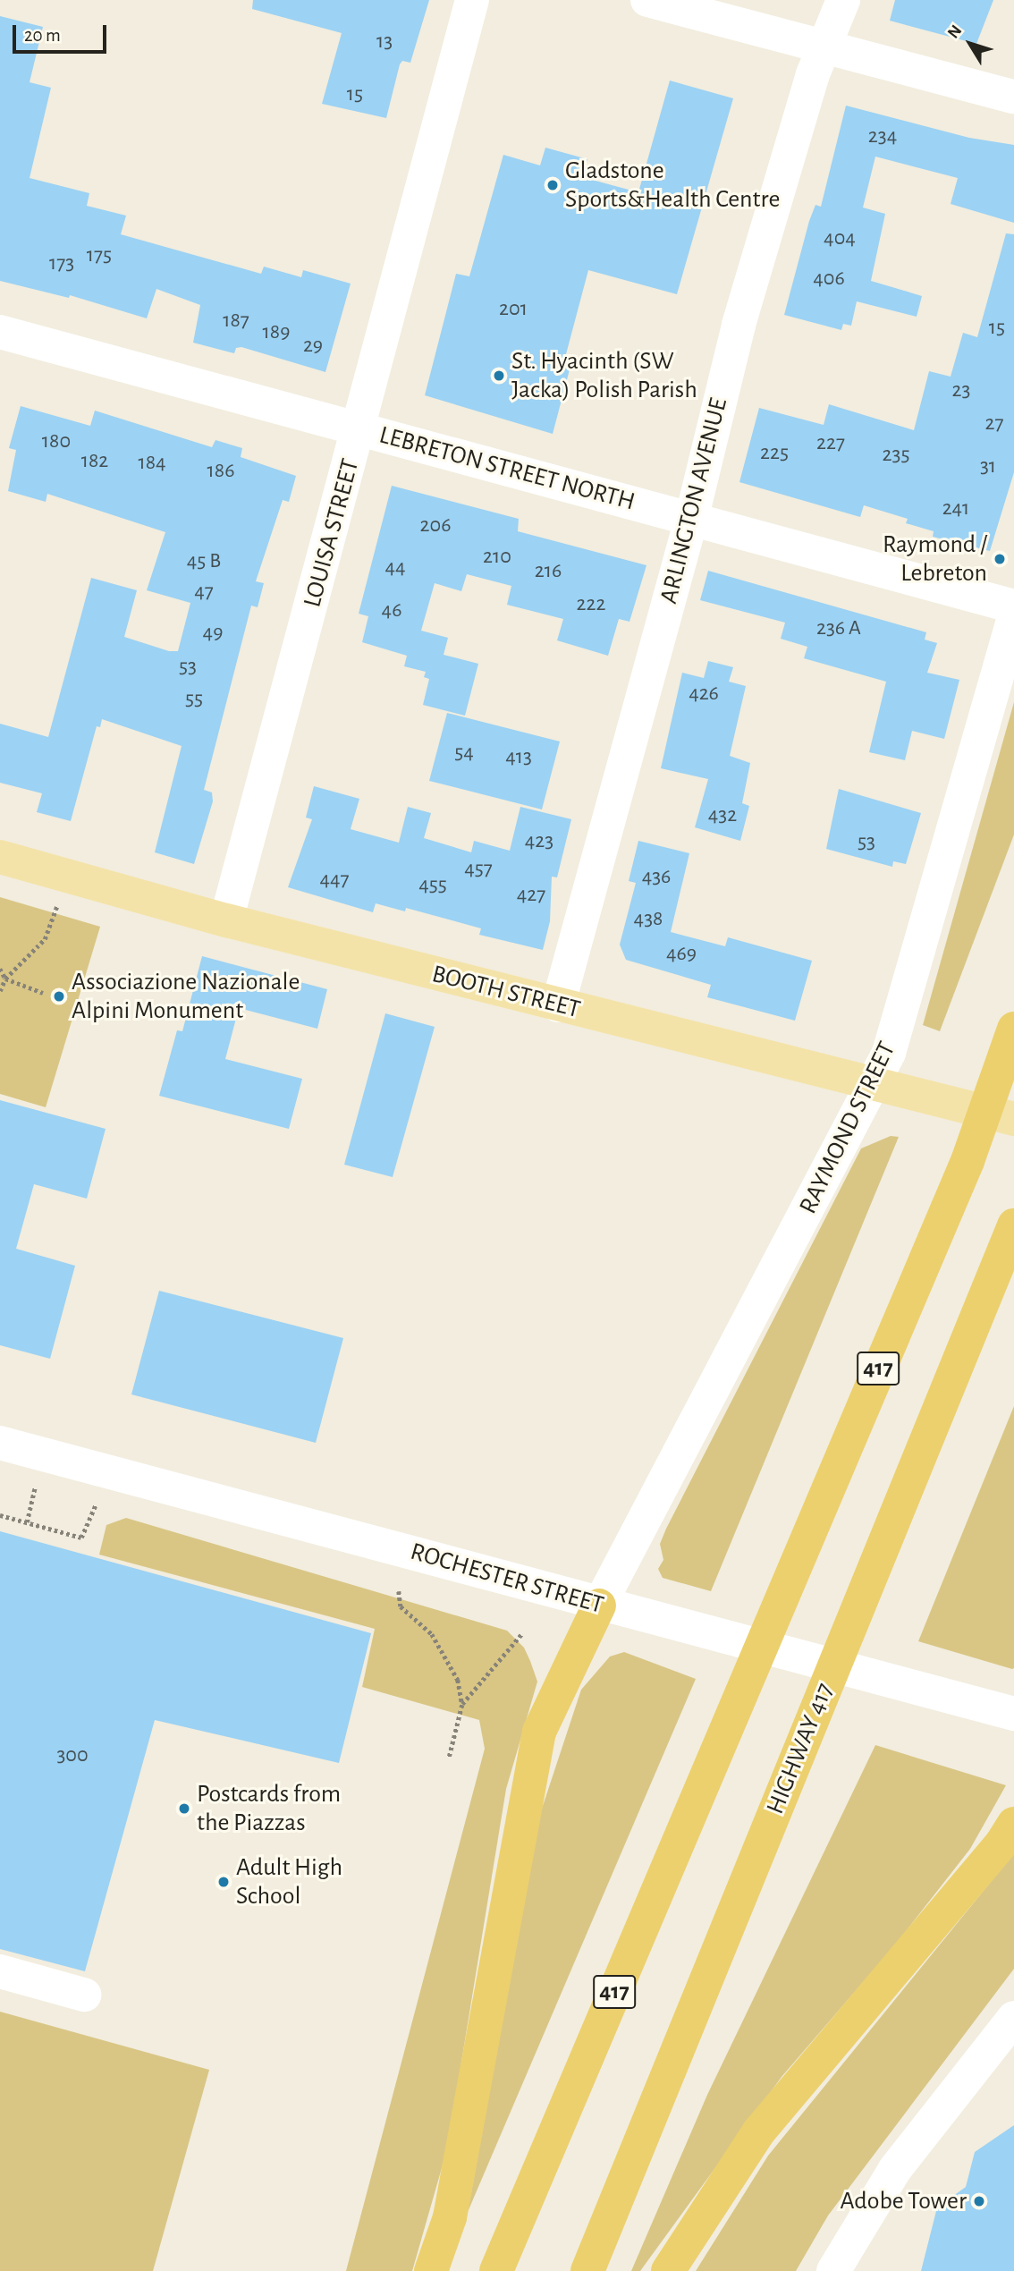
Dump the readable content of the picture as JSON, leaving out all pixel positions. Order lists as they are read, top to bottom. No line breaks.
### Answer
{"streets":{"highway":["417","HIGHWAY 417"],"main road":["BOOTH STREET"],"street":["LEBRETON STREET NORTH","ARLINGTON AVENUE","LOUISA STREET","RAYMOND STREET","ROCHESTER STREET"]},"crossings":[["LEBRETON STREET NORTH","ARLINGTON AVENUE"],["LEBRETON STREET NORTH","LOUISA STREET"],["ARLINGTON AVENUE","BOOTH STREET"],["LOUISA STREET","BOOTH STREET"],["BOOTH STREET","RAYMOND STREET"],["RAYMOND STREET","ROCHESTER STREET"]],"places":["Gladstone Sports&Health Centre","St. Hyacinth (SW Jacka) Polish Parish","Raymond / Lebreton","Associazione Nazionale Alpini Monument","Postcards from the Piazzas","Adult High School","Adobe Tower"],"house_numbers":["13","15","234","404","175","173","406","201","187","15","189","29","23","27","180","227","225","235","182","184","31","186","241","206","210","45 B","44","216","47","222","46","236 A","49","53","426","55","54","413","432","423","53","457","436","447","455","427","438","469","300"],"scale_bar":"20 m","north":"top left"}
